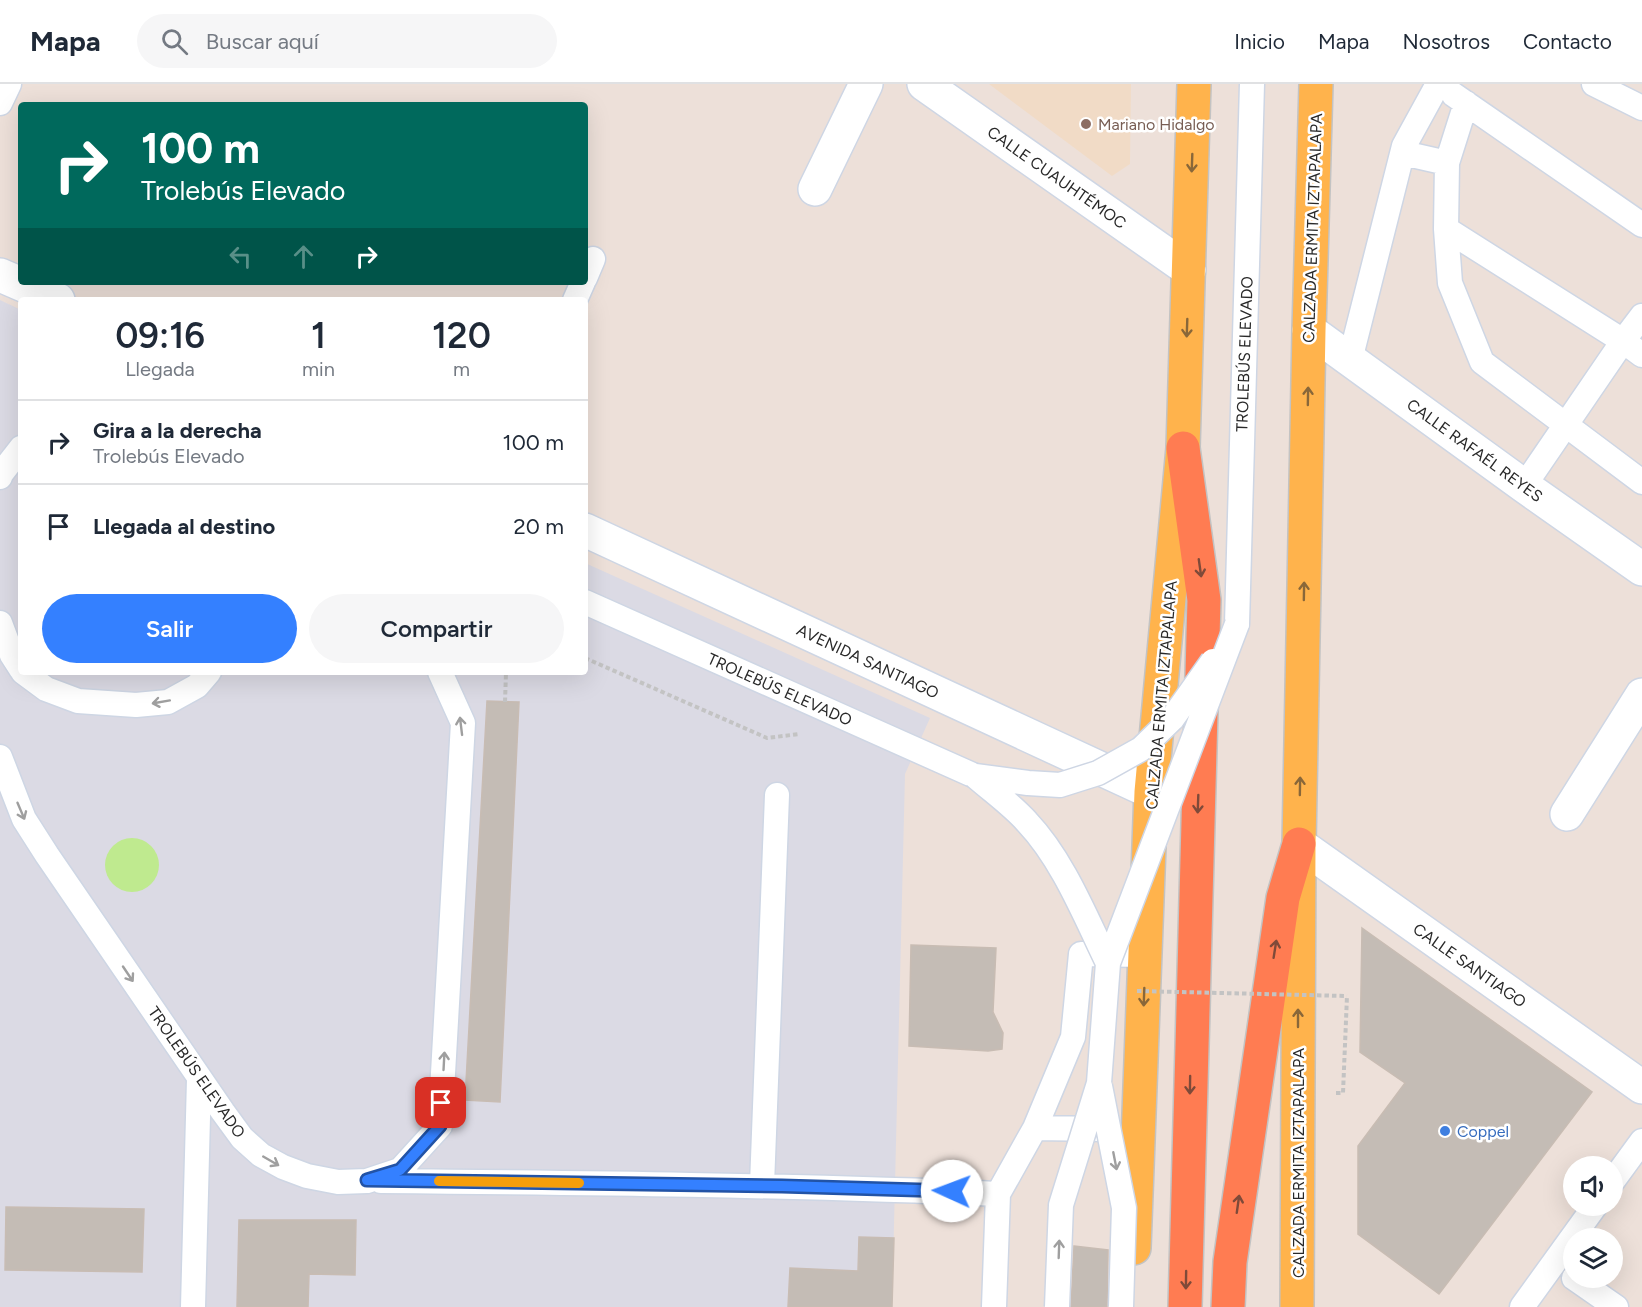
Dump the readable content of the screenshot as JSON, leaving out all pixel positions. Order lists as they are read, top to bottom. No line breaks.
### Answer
{"streets":{"main road":["CALZADA ERMITA IZTAPALAPA"],"street":["CALLE CUAUHTÉMOC","CALLE RAFAÉL REYES","AVENIDA SANTIAGO","CALLE SANTIAGO"],"lane":["TROLEBÚS ELEVADO"]},"crossings":[["CALLE CUAUHTÉMOC","CALZADA ERMITA IZTAPALAPA"],["CALZADA ERMITA IZTAPALAPA","CALLE RAFAÉL REYES"],["CALZADA ERMITA IZTAPALAPA","AVENIDA SANTIAGO"],["CALZADA ERMITA IZTAPALAPA","CALLE SANTIAGO"]],"places":["Mariano Hidalgo","Coppel"],"page":{"header":"Mapa","search":"Buscar aquí","nav":["Inicio","Mapa","Nosotros","Contacto"],"turn":["100 m","Trolebús Elevado"],"eta":["09:16","Llegada","1","min","120","m"],"list":[{"name":"Gira a la derecha","note":"Trolebús Elevado","value":"100 m"},{"name":"Llegada al destino","value":"20 m"}],"buttons":["Salir","Compartir"]}}
